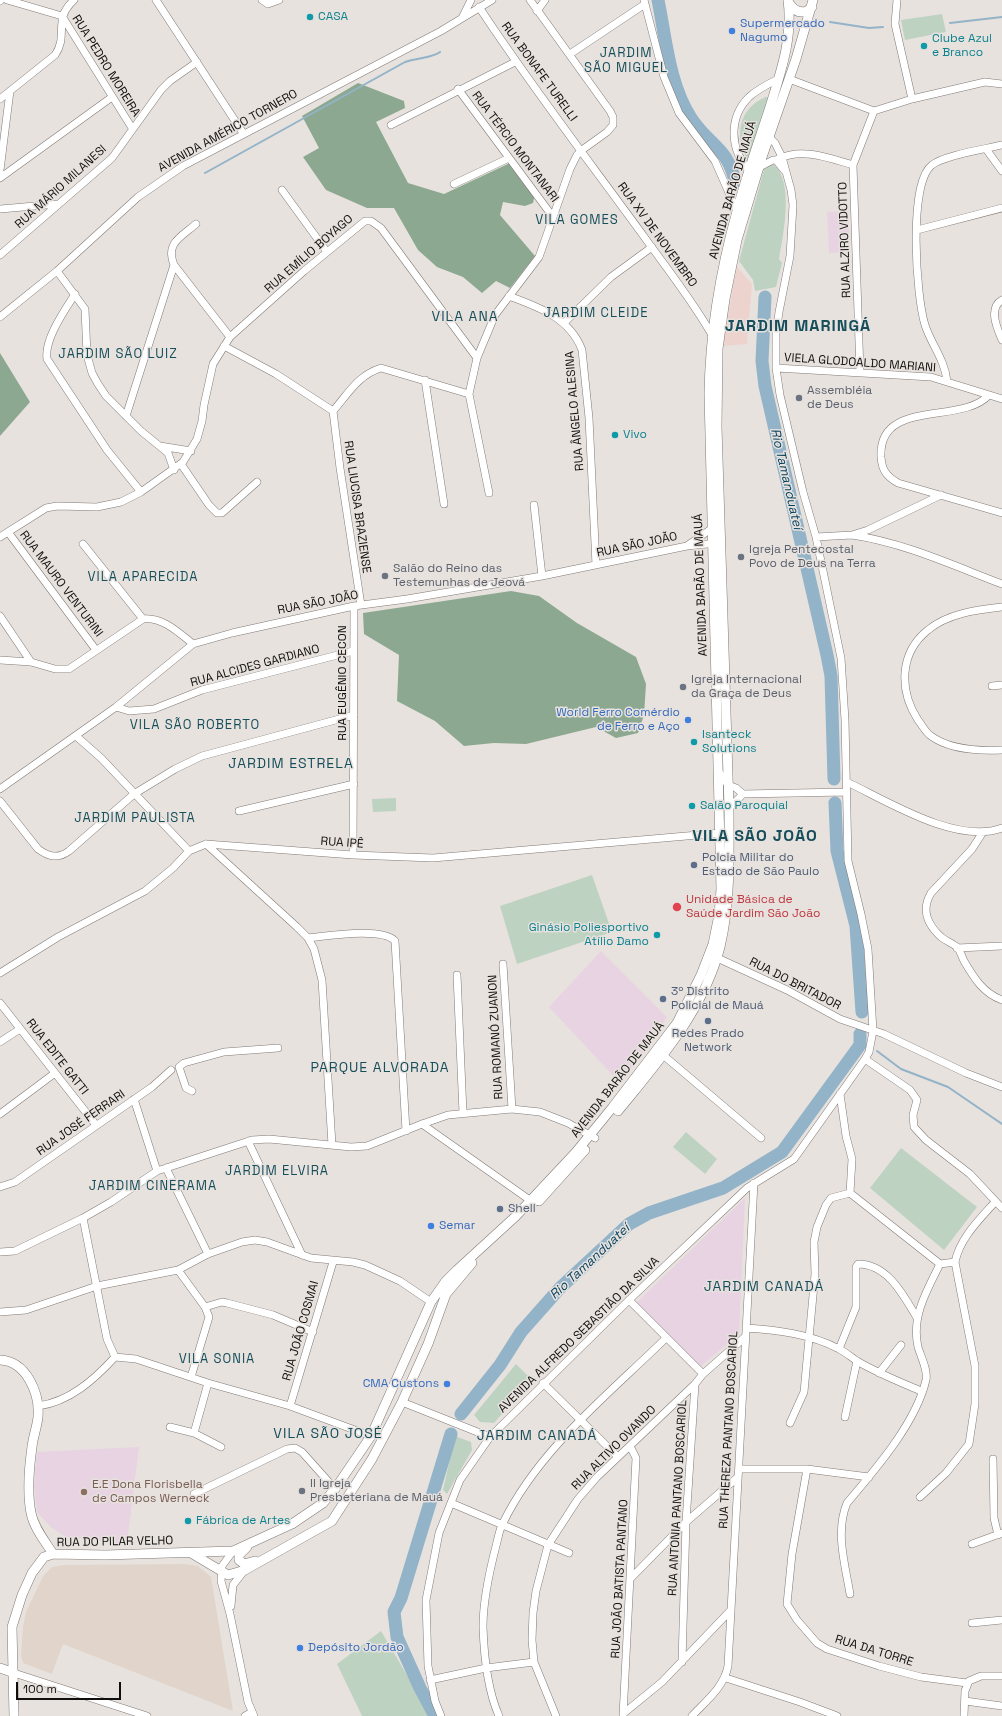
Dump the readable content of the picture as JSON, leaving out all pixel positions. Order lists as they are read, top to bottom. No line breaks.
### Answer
{"streets":{"main road":["AVENIDA BARÃO DE MAUÁ","RUA DO PILAR VELHO"],"street":["RUA PEDRO MOREIRA","RUA BONAFE TURELLI","AVENIDA AMÉRICO TORNERO","RUA TÉRCIO MONTANARI","RUA MÁRIO MILANESI","RUA XV DE NOVEMBRO","RUA ALZIRO VIDOTTO","RUA EMÍLIO BOYAGO","VIELA GLODOALDO MARIANI","RUA ÂNGELO ALESINA","RUA LIUCISA BRAZIENSE","RUA SÃO JOÃO","RUA MAURO VENTURINI","RUA ALCIDES GARDIANO","RUA EUGÊNIO CECON","RUA IPÊ","RUA DO BRITADOR","RUA ROMANÓ ZUANON","RUA EDITE GATTI","RUA JOSÉ FERRARI","RUA JOÃO COSMAI","AVENIDA ALFREDO SEBASTIÃO DA SILVA","RUA THEREZA PANTANO BOSCARIOL","RUA ALTIVO OVANDO","RUA ANTONIA PANTANO BOSCARIOL","RUA JOÃO BATISTA PANTANO","RUA DA TORRE"]},"crossings":[["RUA PEDRO MOREIRA","RUA MÁRIO MILANESI"],["RUA BONAFE TURELLI","AVENIDA AMÉRICO TORNERO"],["RUA BONAFE TURELLI","RUA XV DE NOVEMBRO"],["AVENIDA BARÃO DE MAUÁ","RUA XV DE NOVEMBRO"],["AVENIDA BARÃO DE MAUÁ","RUA SÃO JOÃO"],["AVENIDA BARÃO DE MAUÁ","RUA IPÊ"],["AVENIDA BARÃO DE MAUÁ","RUA DO BRITADOR"],["AVENIDA BARÃO DE MAUÁ","AVENIDA ALFREDO SEBASTIÃO DA SILVA"],["AVENIDA BARÃO DE MAUÁ","RUA DO PILAR VELHO"],["RUA ALZIRO VIDOTTO","VIELA GLODOALDO MARIANI"],["RUA EMÍLIO BOYAGO","RUA MAURO VENTURINI"],["VIELA GLODOALDO MARIANI","AVENIDA ALFREDO SEBASTIÃO DA SILVA"],["RUA ÂNGELO ALESINA","RUA SÃO JOÃO"],["RUA LIUCISA BRAZIENSE","RUA SÃO JOÃO"],["RUA LIUCISA BRAZIENSE","RUA EUGÊNIO CECON"],["RUA SÃO JOÃO","RUA ALCIDES GARDIANO"],["RUA SÃO JOÃO","RUA EUGÊNIO CECON"],["RUA ALCIDES GARDIANO","RUA EUGÊNIO CECON"],["RUA EUGÊNIO CECON","RUA IPÊ"],["RUA DO BRITADOR","AVENIDA ALFREDO SEBASTIÃO DA SILVA"],["RUA EDITE GATTI","RUA JOSÉ FERRARI"],["AVENIDA ALFREDO SEBASTIÃO DA SILVA","RUA THEREZA PANTANO BOSCARIOL"],["RUA THEREZA PANTANO BOSCARIOL","RUA ALTIVO OVANDO"],["RUA ALTIVO OVANDO","RUA ANTONIA PANTANO BOSCARIOL"],["RUA ALTIVO OVANDO","RUA JOÃO BATISTA PANTANO"]],"districts":["JARDIM SÃO MIGUEL","VILA GOMES","JARDIM CLEIDE","VILA ANA","JARDIM MARINGÁ","JARDIM SÃO LUIZ","VILA APARECIDA","VILA SÃO ROBERTO","JARDIM ESTRELA","JARDIM PAULISTA","VILA SÃO JOÃO","PARQUE ALVORADA","JARDIM ELVIRA","JARDIM CINERAMA","JARDIM CANADÁ","VILA SONIA","VILA SÃO JOSÉ","JARDIM CANADÁ"],"water":["Rio Tamanduateí"],"places":["CASA","Supermercado Nagumo","Clube Azul e Branco","Assembléia de Deus","Vivo","Igreja Pentecostal Povo de Deus na Terra","Salão do Reino das Testemunhas de Jeová","Igreja Internacional da Graça de Deus","World Ferro Comérdio de Ferro e Aço","Isanteck Solutions","Salão Paroquial","Polcia Militar do Estado de São Paulo","Unidade Básica de Saúde Jardim São João","Ginásio Poliesportivo Atílio Damo","3º Distrito Policial de Mauá","Redes Prado Network","Shell","Semar","CMA Custons","II Igreja Presbeteriana de Mauá","E.E Dona Florisbella de Campos Werneck","Fábrica de Artes","Depósito Jordão"],"scale_bar":"100 m"}
